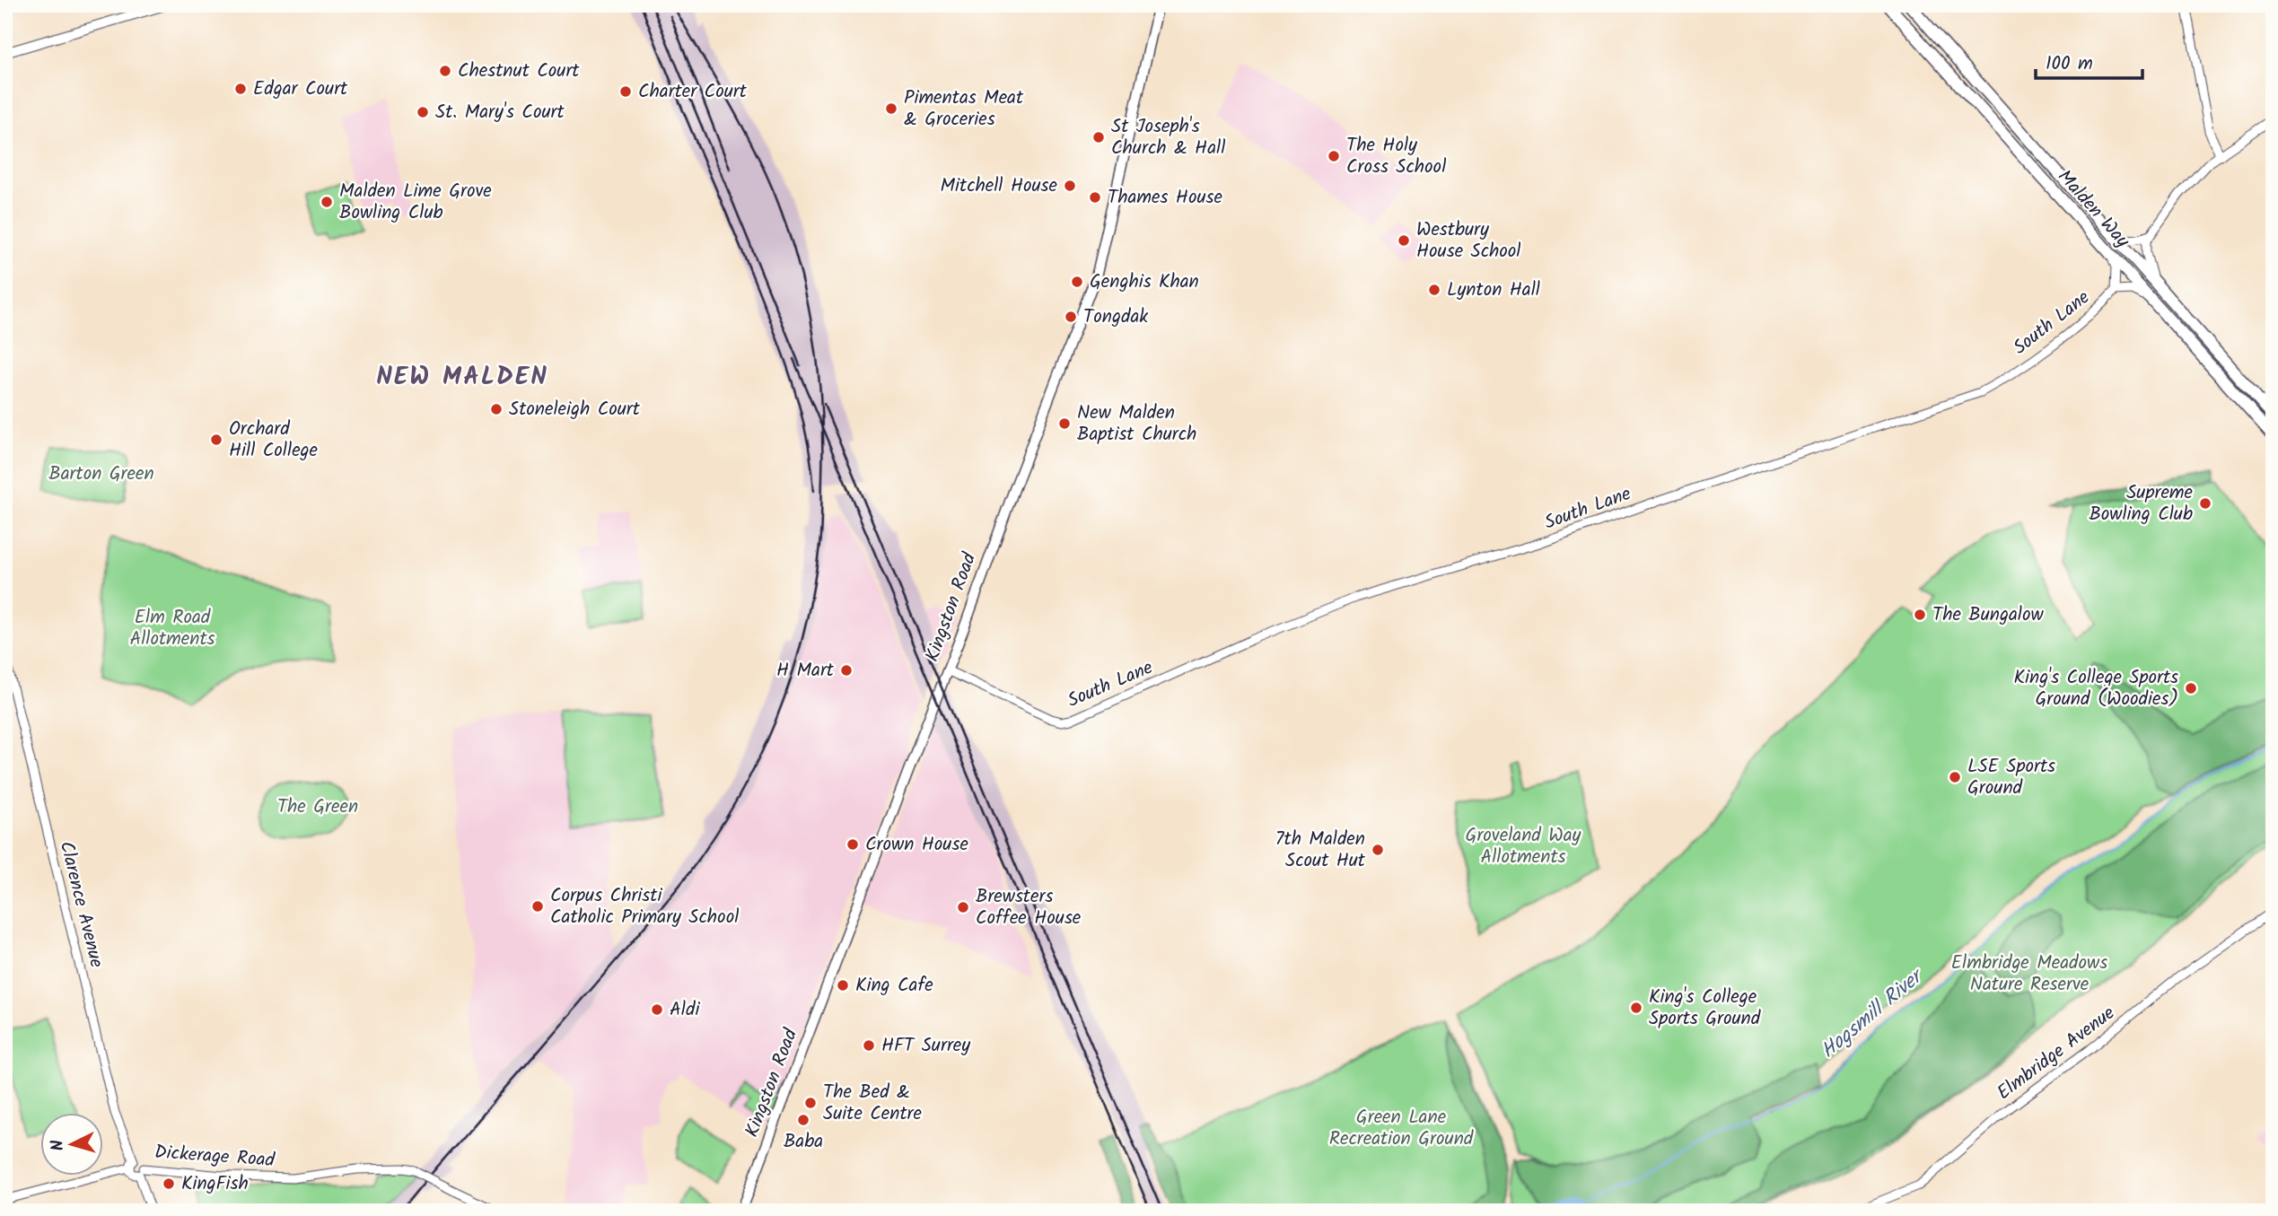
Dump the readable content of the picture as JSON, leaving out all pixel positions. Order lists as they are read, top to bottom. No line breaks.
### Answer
{"streets":{"highway":["Malden Way"],"main road":["Kingston Road"],"street":["South Lane","Clarence Avenue","Elmbridge Avenue","Dickerage Road"]},"crossings":[["South Lane","Kingston Road"],["Clarence Avenue","Dickerage Road"]],"districts":["NEW MALDEN"],"water":["Hogsmill River"],"parks":["Barton Green","Elm Road Allotments","The Green","Groveland Way Allotments","Elmbridge Meadows Nature Reserve","Green Lane Recreation Ground"],"places":["Chestnut Court","Edgar Court","Charter Court","Pimentas Meat & Groceries","St. Mary's Court","St Joseph's Church & Hall","The Holy Cross School","Mitchell House","Thames House","Malden Lime Grove Bowling Club","Westbury House School","Genghis Khan","Lynton Hall","Tongdak","Stoneleigh Court","New Malden Baptist Church","Orchard Hill College","Supreme Bowling Club","The Bungalow","H Mart","King's College Sports Ground (Woodies)","LSE Sports Ground","Crown House","7th Malden Scout Hut","Corpus Christi Catholic Primary School","Brewsters Coffee House","King Cafe","King's College Sports Ground","Aldi","HFT Surrey","The Bed & Suite Centre","Baba","KingFish"],"scale_bar":"100 m","north":"left"}
